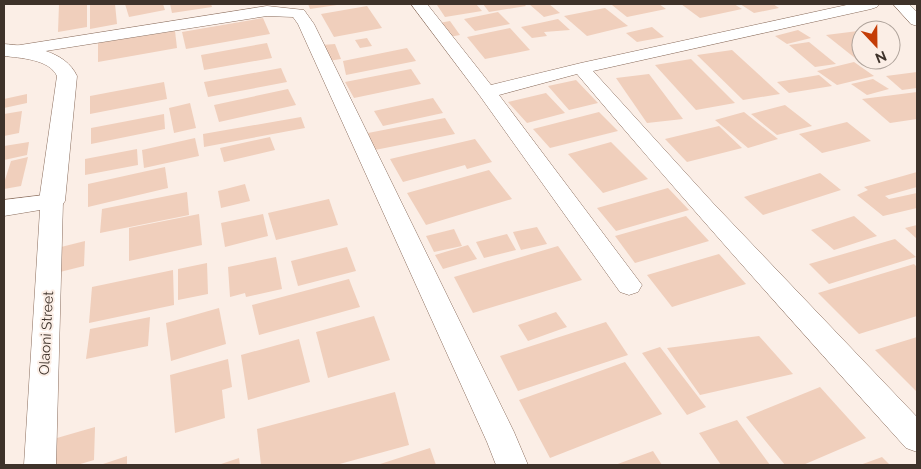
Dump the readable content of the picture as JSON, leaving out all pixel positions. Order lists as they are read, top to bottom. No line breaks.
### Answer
{"streets":{"street":["Olaoni Street"]},"north":"bottom"}
